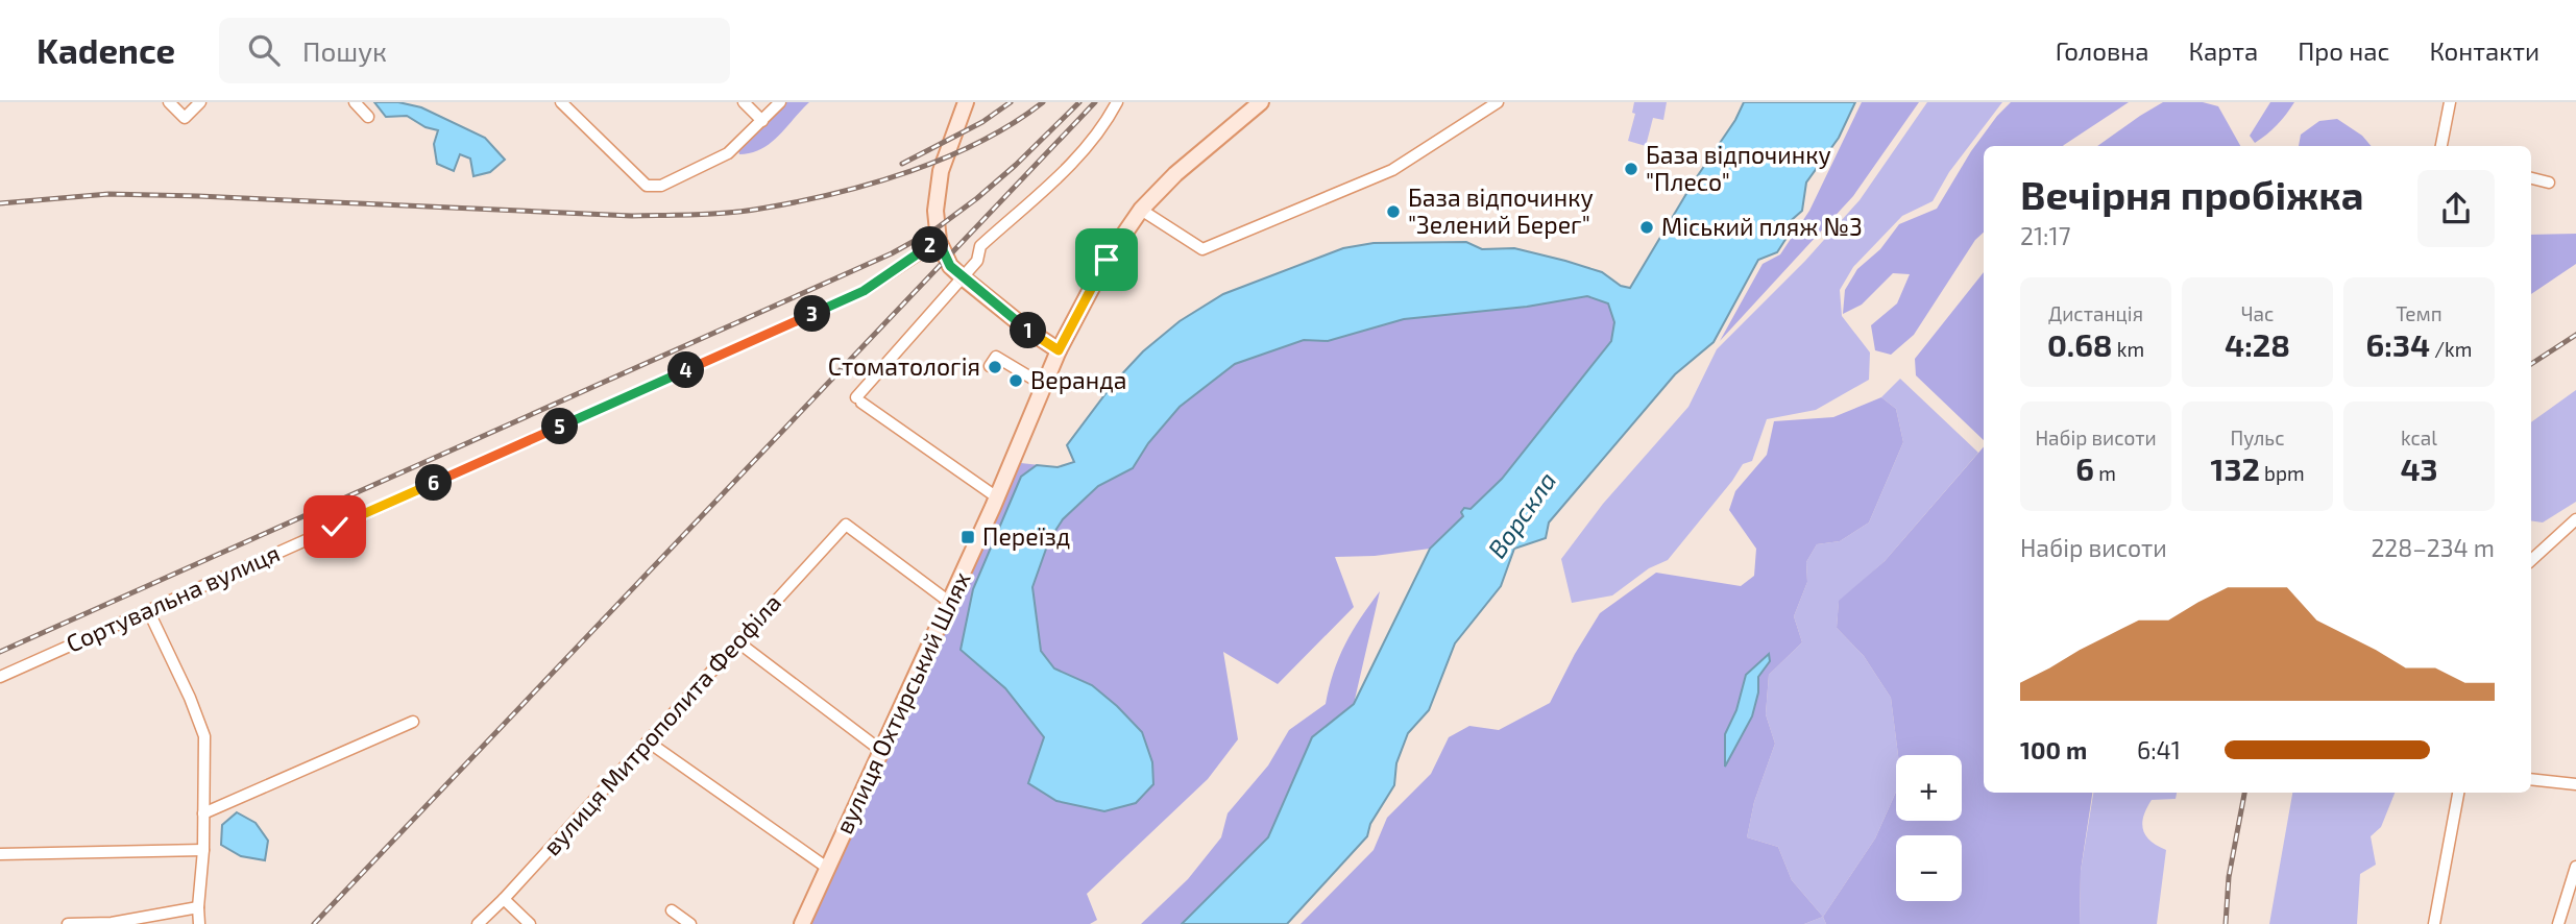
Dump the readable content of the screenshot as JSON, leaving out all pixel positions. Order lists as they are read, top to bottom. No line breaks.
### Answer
{"streets":{"main road":["вулиця Охтирський Шлях"],"street":["Сортувальна вулиця","вулиця Митрополита Феофіла"]},"crossings":[["вулиця Охтирський Шлях","вулиця Митрополита Феофіла"]],"water":["Ворскла"],"places":{"other":["База відпочинку \"Плесо\"","База відпочинку \"Зелений Берег\"","Міський пляж №3","Стоматологія","Веранда"],"transit":["Переїзд"]},"page":{"header":"Kadence","search":"Пошук","nav":["Головна","Карта","Про нас","Контакти"],"heading":["Вечірня пробіжка","21:17"],"pins":["2","3","1","4","5","6"],"stats":[["Дистанція","0.68 km"],["Час","4:28"],["Темп","6:34 /km"],["Набір висоти","6 m"],["Пульс","132 bpm"],["kcal","43"]],"chart":["Набір висоти","228–234 m"],"list":[{"name":"100 m","note":"6:41"}],"map_buttons":["+","−"]}}
